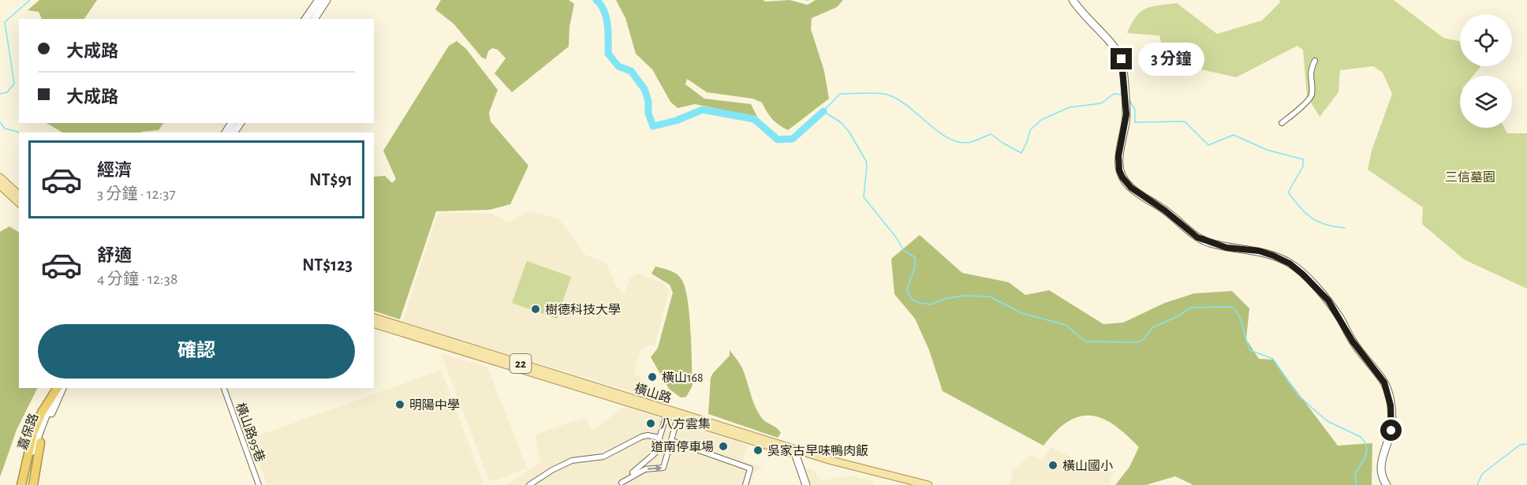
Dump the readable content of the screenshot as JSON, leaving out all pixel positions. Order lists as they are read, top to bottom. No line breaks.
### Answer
{"streets":{"main road":["22","橫山路"],"street":["嘉保路","橫山路95巷"]},"parks":["三信墓園"],"places":["樹德科技大學","橫山168","明陽中學","八方雲集","道南停車場","吳家古早味鴨肉飯","橫山國小"],"page":{"banner":["大成路","大成路"],"bubble":"3 分鐘","list":[{"name":"經濟","note":"3 分鐘 · 12:37","value":"NT$91"},{"name":"舒適","note":"4 分鐘 · 12:38","value":"NT$123"}],"buttons":"確認"}}
